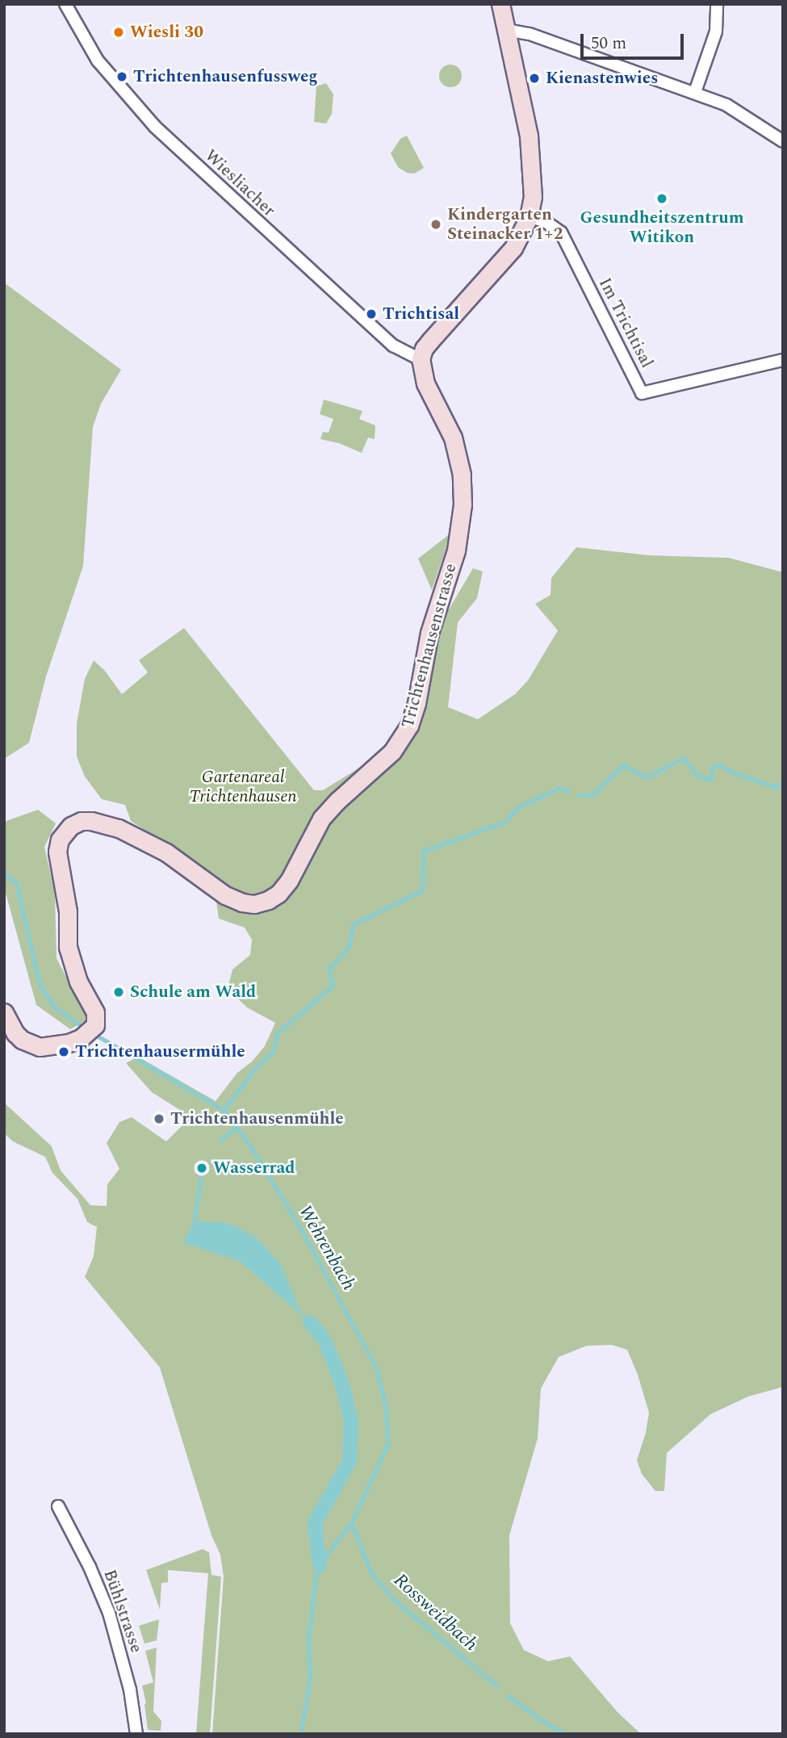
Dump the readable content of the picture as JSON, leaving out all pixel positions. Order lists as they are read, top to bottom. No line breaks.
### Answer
{"streets":{"street":["Wiesliacher","Im Trichtisal","Trichtenhausenstrasse","Bühlstrasse"]},"crossings":[["Wiesliacher","Trichtenhausenstrasse"]],"water":["Wehrenbach","Rossweidbach"],"parks":["Gartenareal Trichtenhausen"],"places":["Wiesli 30","Trichtenhausenfussweg","Kienastenwies","Gesundheitszentrum Witikon","Kindergarten Steinacker 1+2","Trichtisal","Schule am Wald","Trichtenhausermühle","Trichtenhausenmühle","Wasserrad"],"scale_bar":"50 m"}
